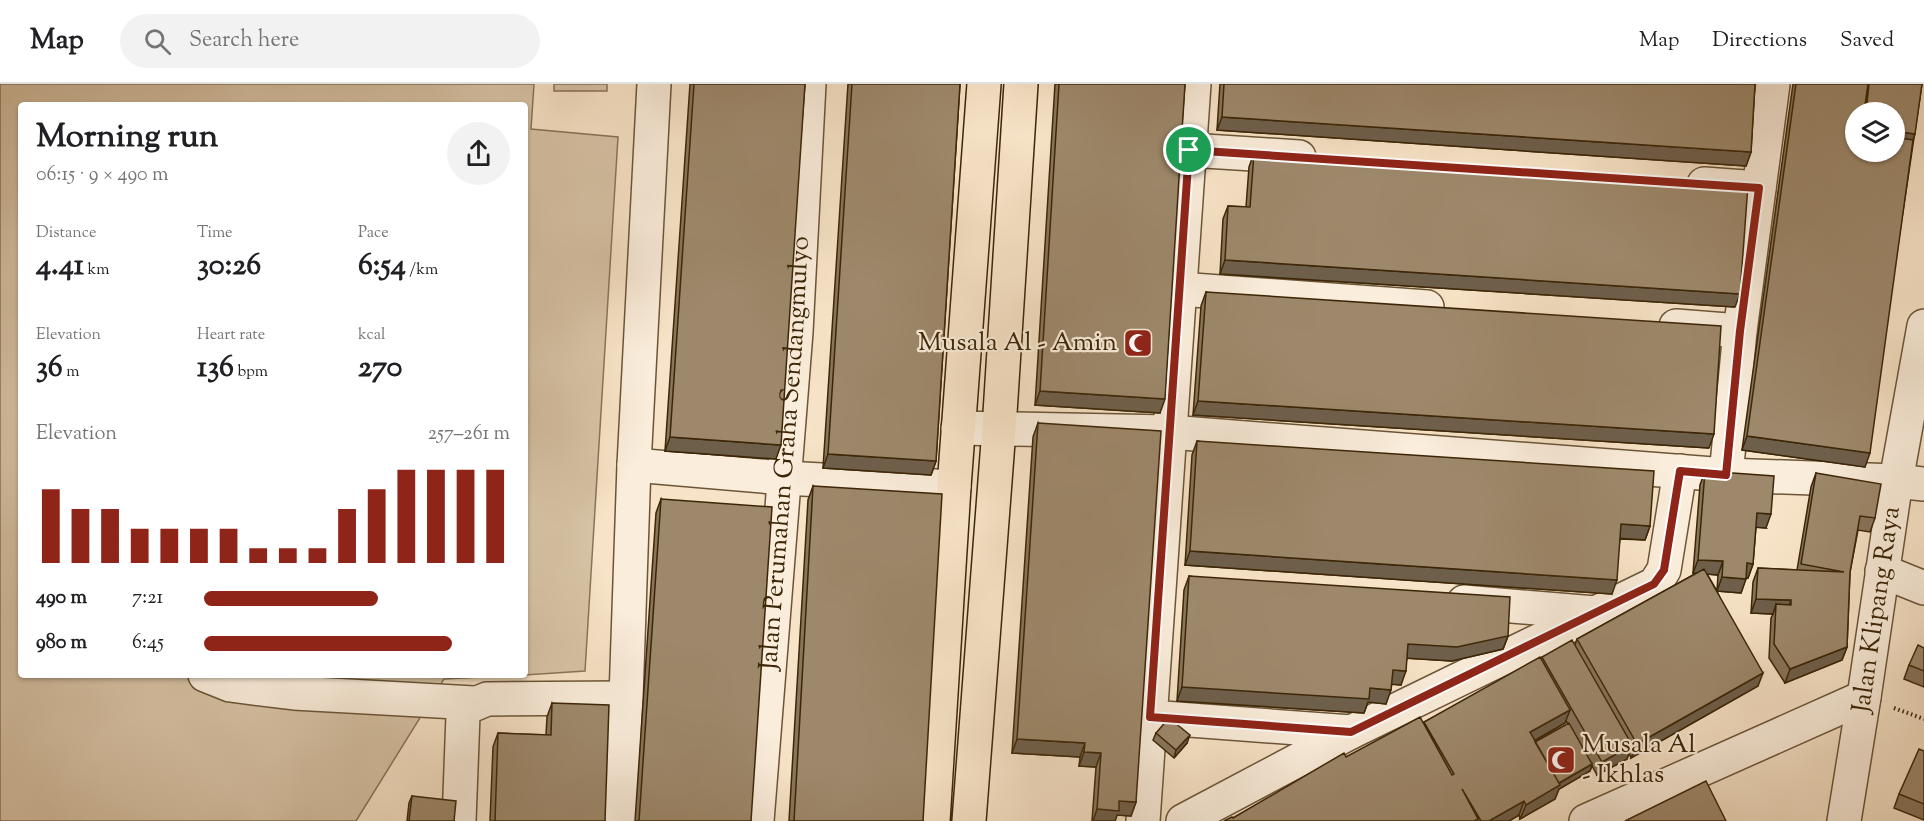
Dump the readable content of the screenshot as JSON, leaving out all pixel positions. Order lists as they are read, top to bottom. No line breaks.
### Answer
{"streets":{"street":["Jalan Perumahan Graha Sendangmulyo","Jalan Klipang Raya"]},"places":{"mosque":["Musala Al - Amin","Musala Al - Ikhlas"]},"page":{"header":"Map","search":"Search here","nav":["Map","Directions","Saved"],"heading":["Morning run","06:15 · 9 × 490 m"],"stats":[["Distance","4.41 km"],["Time","30:26"],["Pace","6:54 /km"],["Elevation","36 m"],["Heart rate","136 bpm"],["kcal","270"]],"chart":["Elevation","257–261 m"],"list":[{"name":"490 m","note":"7:21"},{"name":"980 m","note":"6:45"}]}}
